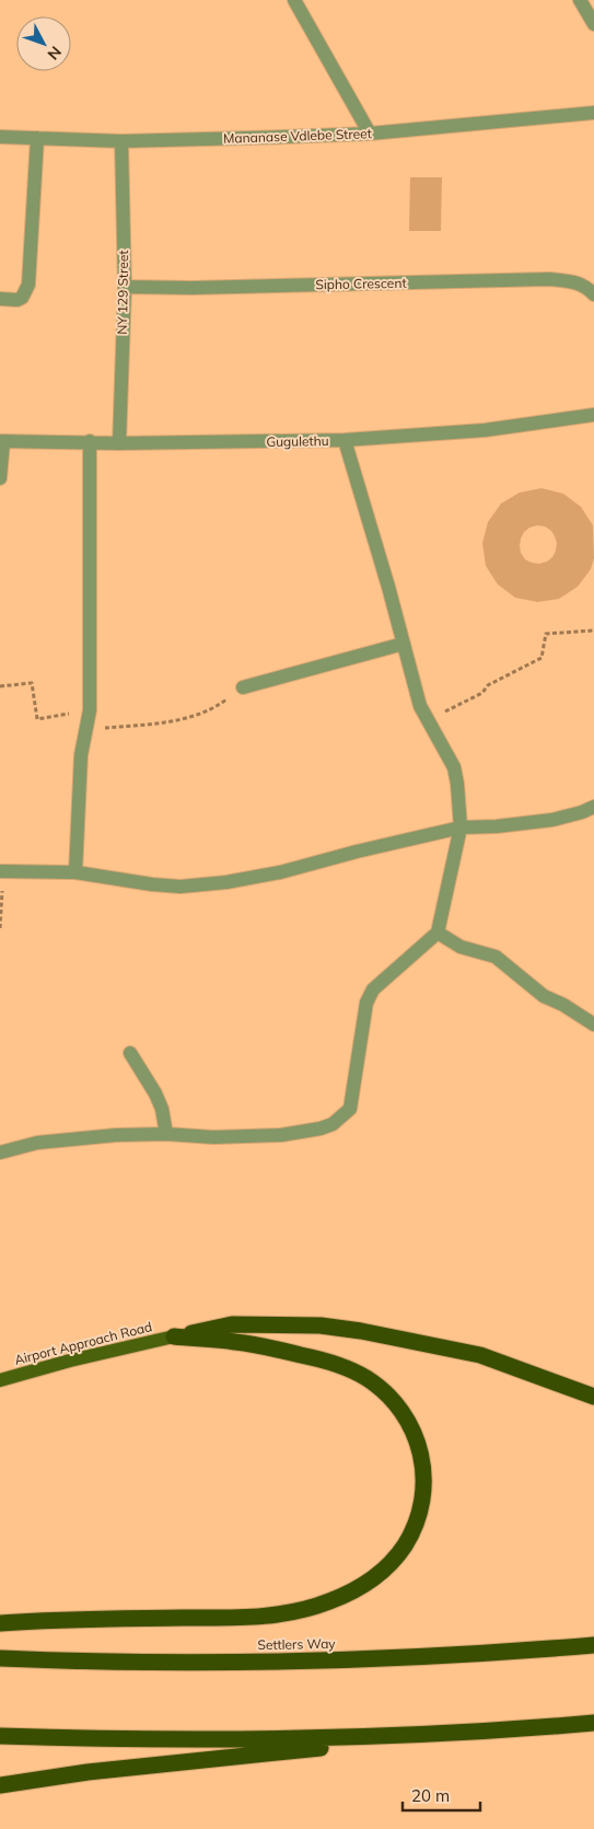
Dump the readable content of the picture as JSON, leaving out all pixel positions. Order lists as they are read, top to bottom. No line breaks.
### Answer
{"streets":{"highway":["Settlers Way"],"main road":["Airport Approach Road"],"street":["Mananase Vdlebe Street","Sipho Crescent","NY 129 Street","Gugulethu"]},"crossings":[["Mananase Vdlebe Street","NY 129 Street"],["Sipho Crescent","NY 129 Street"],["NY 129 Street","Gugulethu"]],"scale_bar":"20 m","north":"bottom right"}
